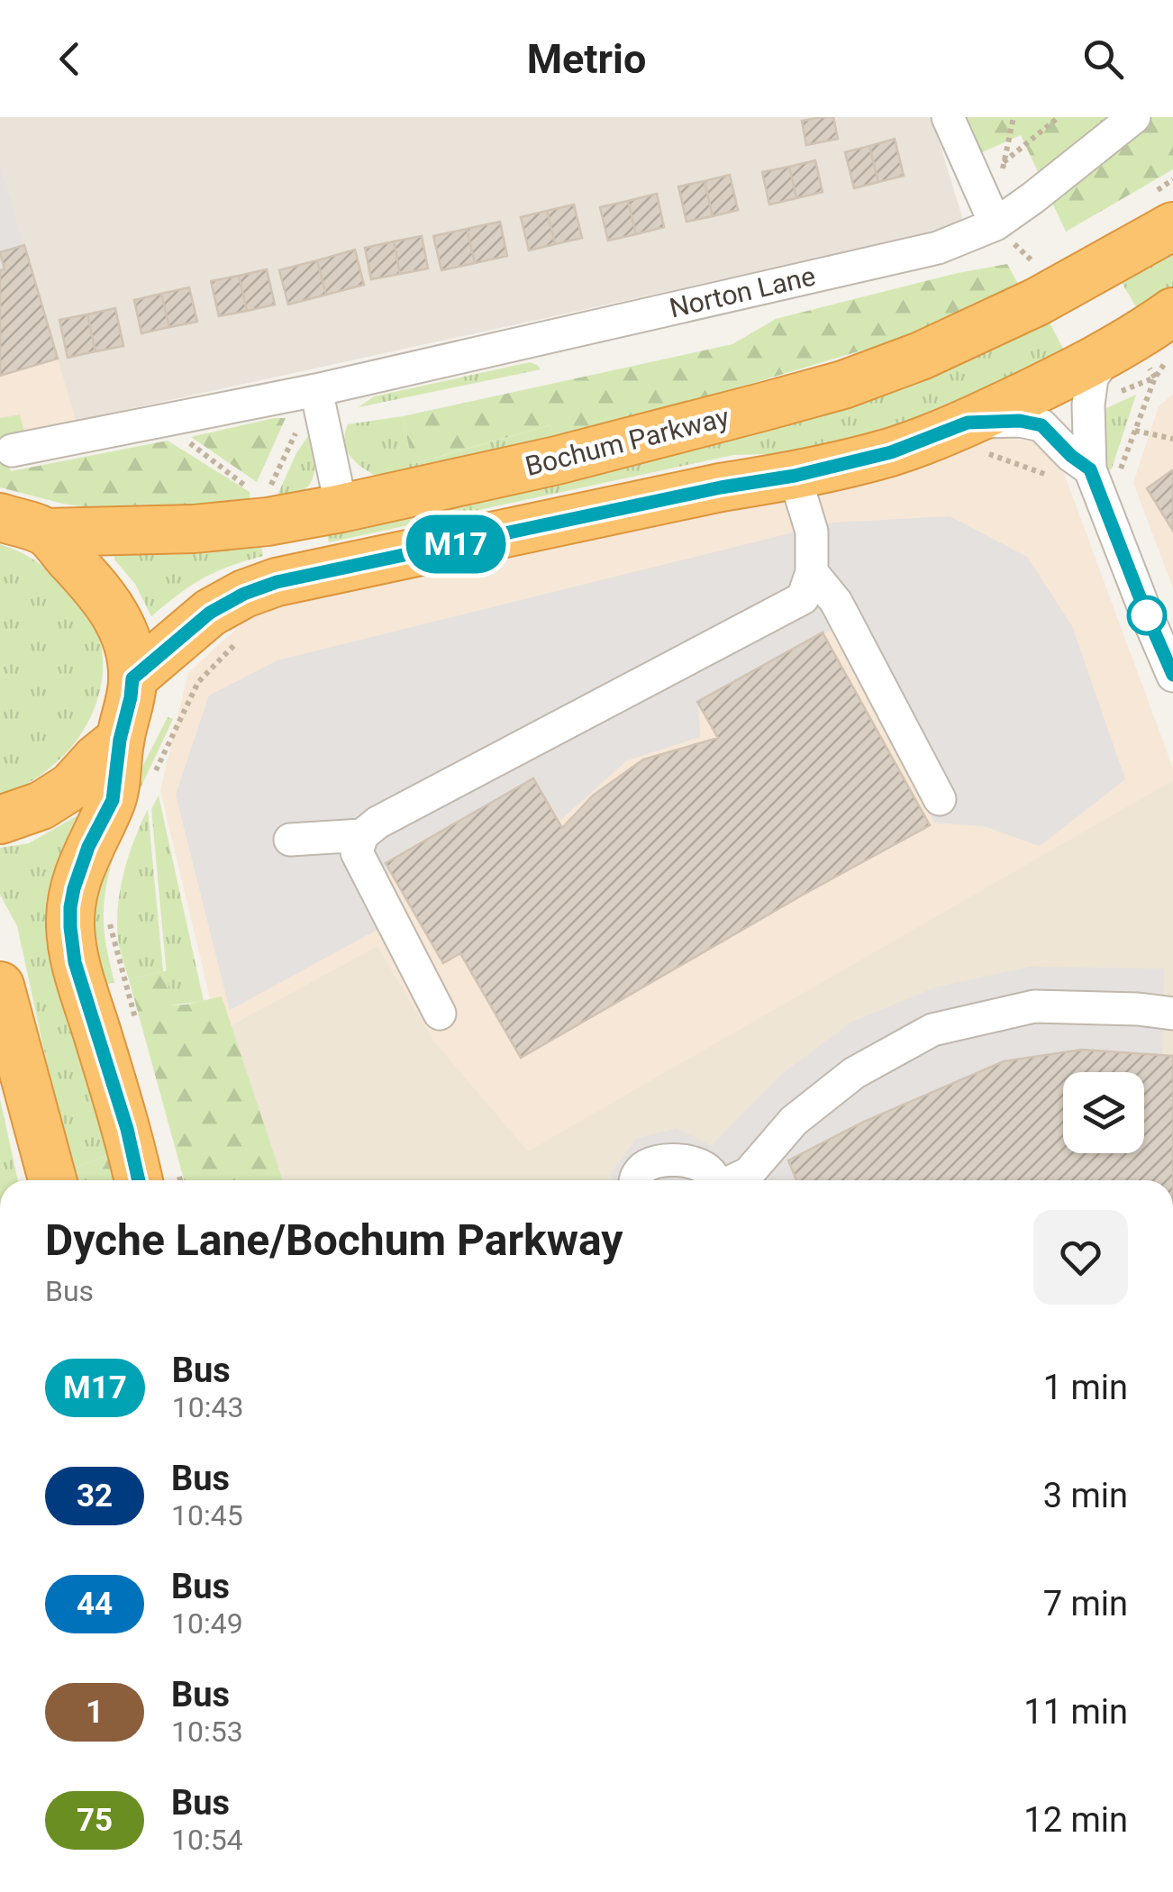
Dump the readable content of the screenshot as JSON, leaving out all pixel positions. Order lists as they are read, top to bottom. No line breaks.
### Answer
{"streets":{"highway":["Bochum Parkway"],"street":["Norton Lane"]},"lines":["bus line M17"],"page":{"header":"Metrio","on_map":"M17","heading":["Dyche Lane/Bochum Parkway","Bus"],"list":[{"mark":"M17","name":"Bus","note":"10:43","value":"1 min"},{"mark":"32","name":"Bus","note":"10:45","value":"3 min"},{"mark":"44","name":"Bus","note":"10:49","value":"7 min"},{"mark":"1","name":"Bus","note":"10:53","value":"11 min"},{"mark":"75","name":"Bus","note":"10:54","value":"12 min"}]}}
